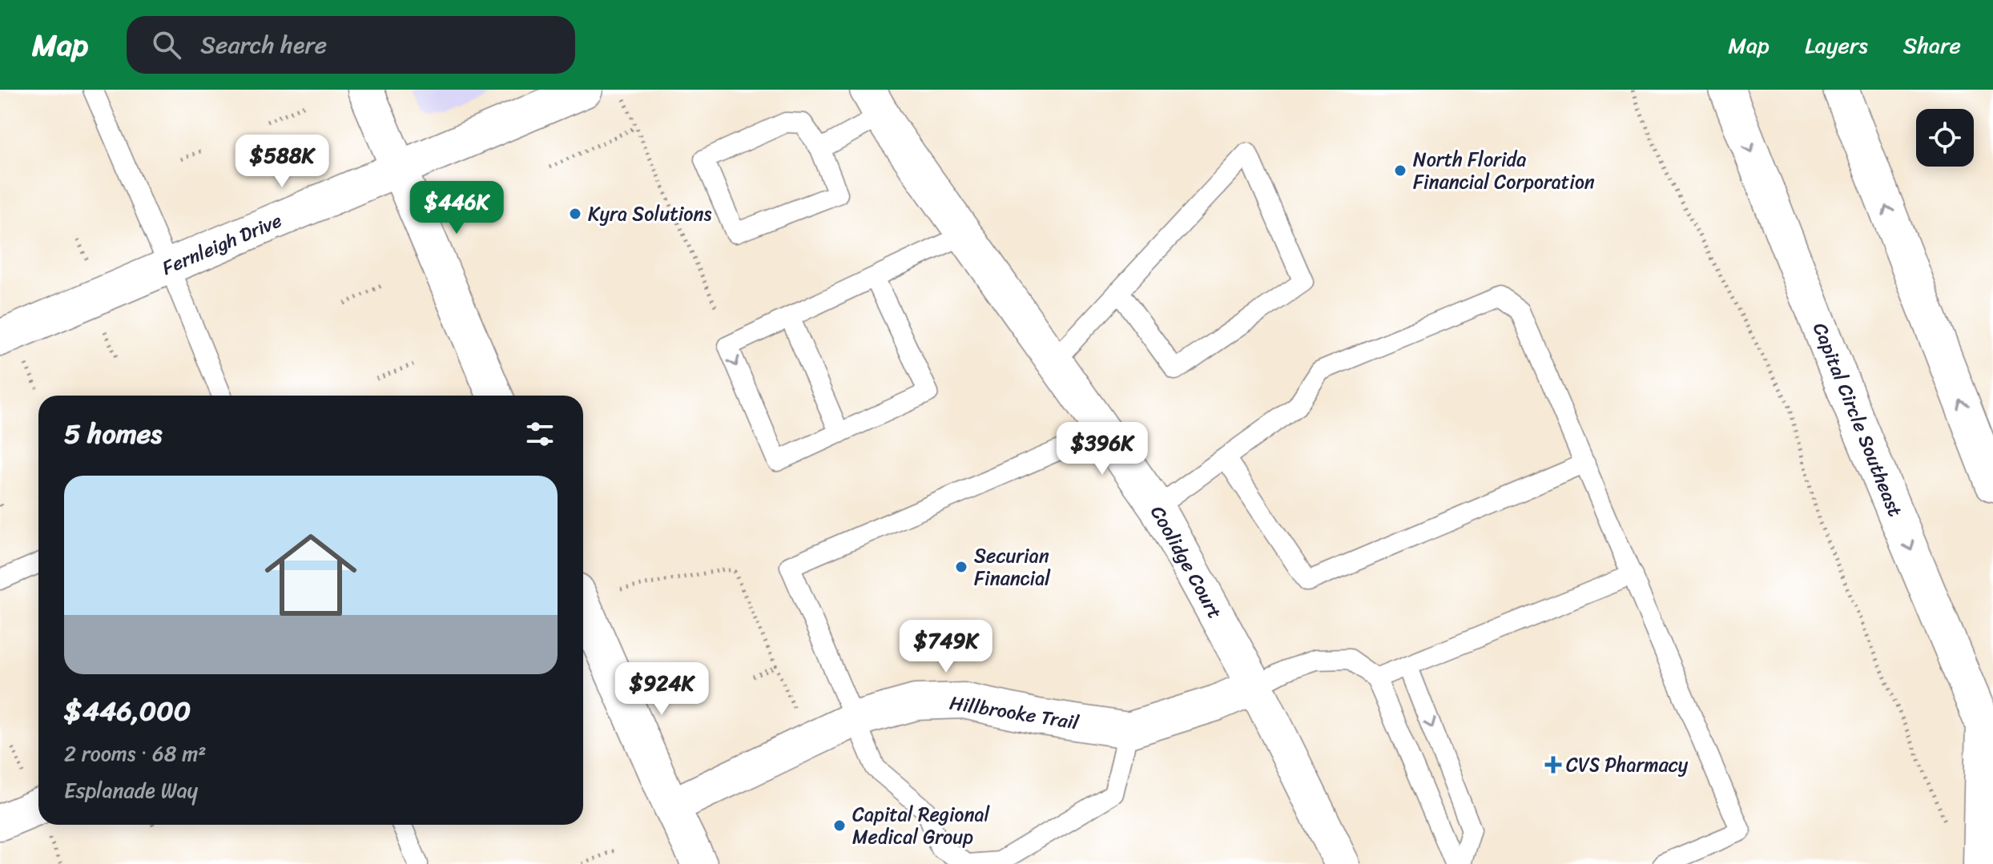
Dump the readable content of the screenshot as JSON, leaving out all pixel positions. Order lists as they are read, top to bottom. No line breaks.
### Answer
{"streets":{"street":["Fernleigh Drive","Capital Circle Southeast","Coolidge Court","Hillbrooke Trail"]},"crossings":[["Coolidge Court","Hillbrooke Trail"]],"places":{"other":["North Florida Financial Corporation","Kyra Solutions","Securian Financial","Capital Regional Medical Group"],"health":["CVS Pharmacy"]},"page":{"header":"Map","search":"Search here","nav":["Map","Layers","Share"],"price":["$588K","$446K","$396K","$749K","$924K"],"heading":"5 homes","list":[{"name":"$446,000","note":"2 rooms · 68 m² · Esplanade Way"}]}}
